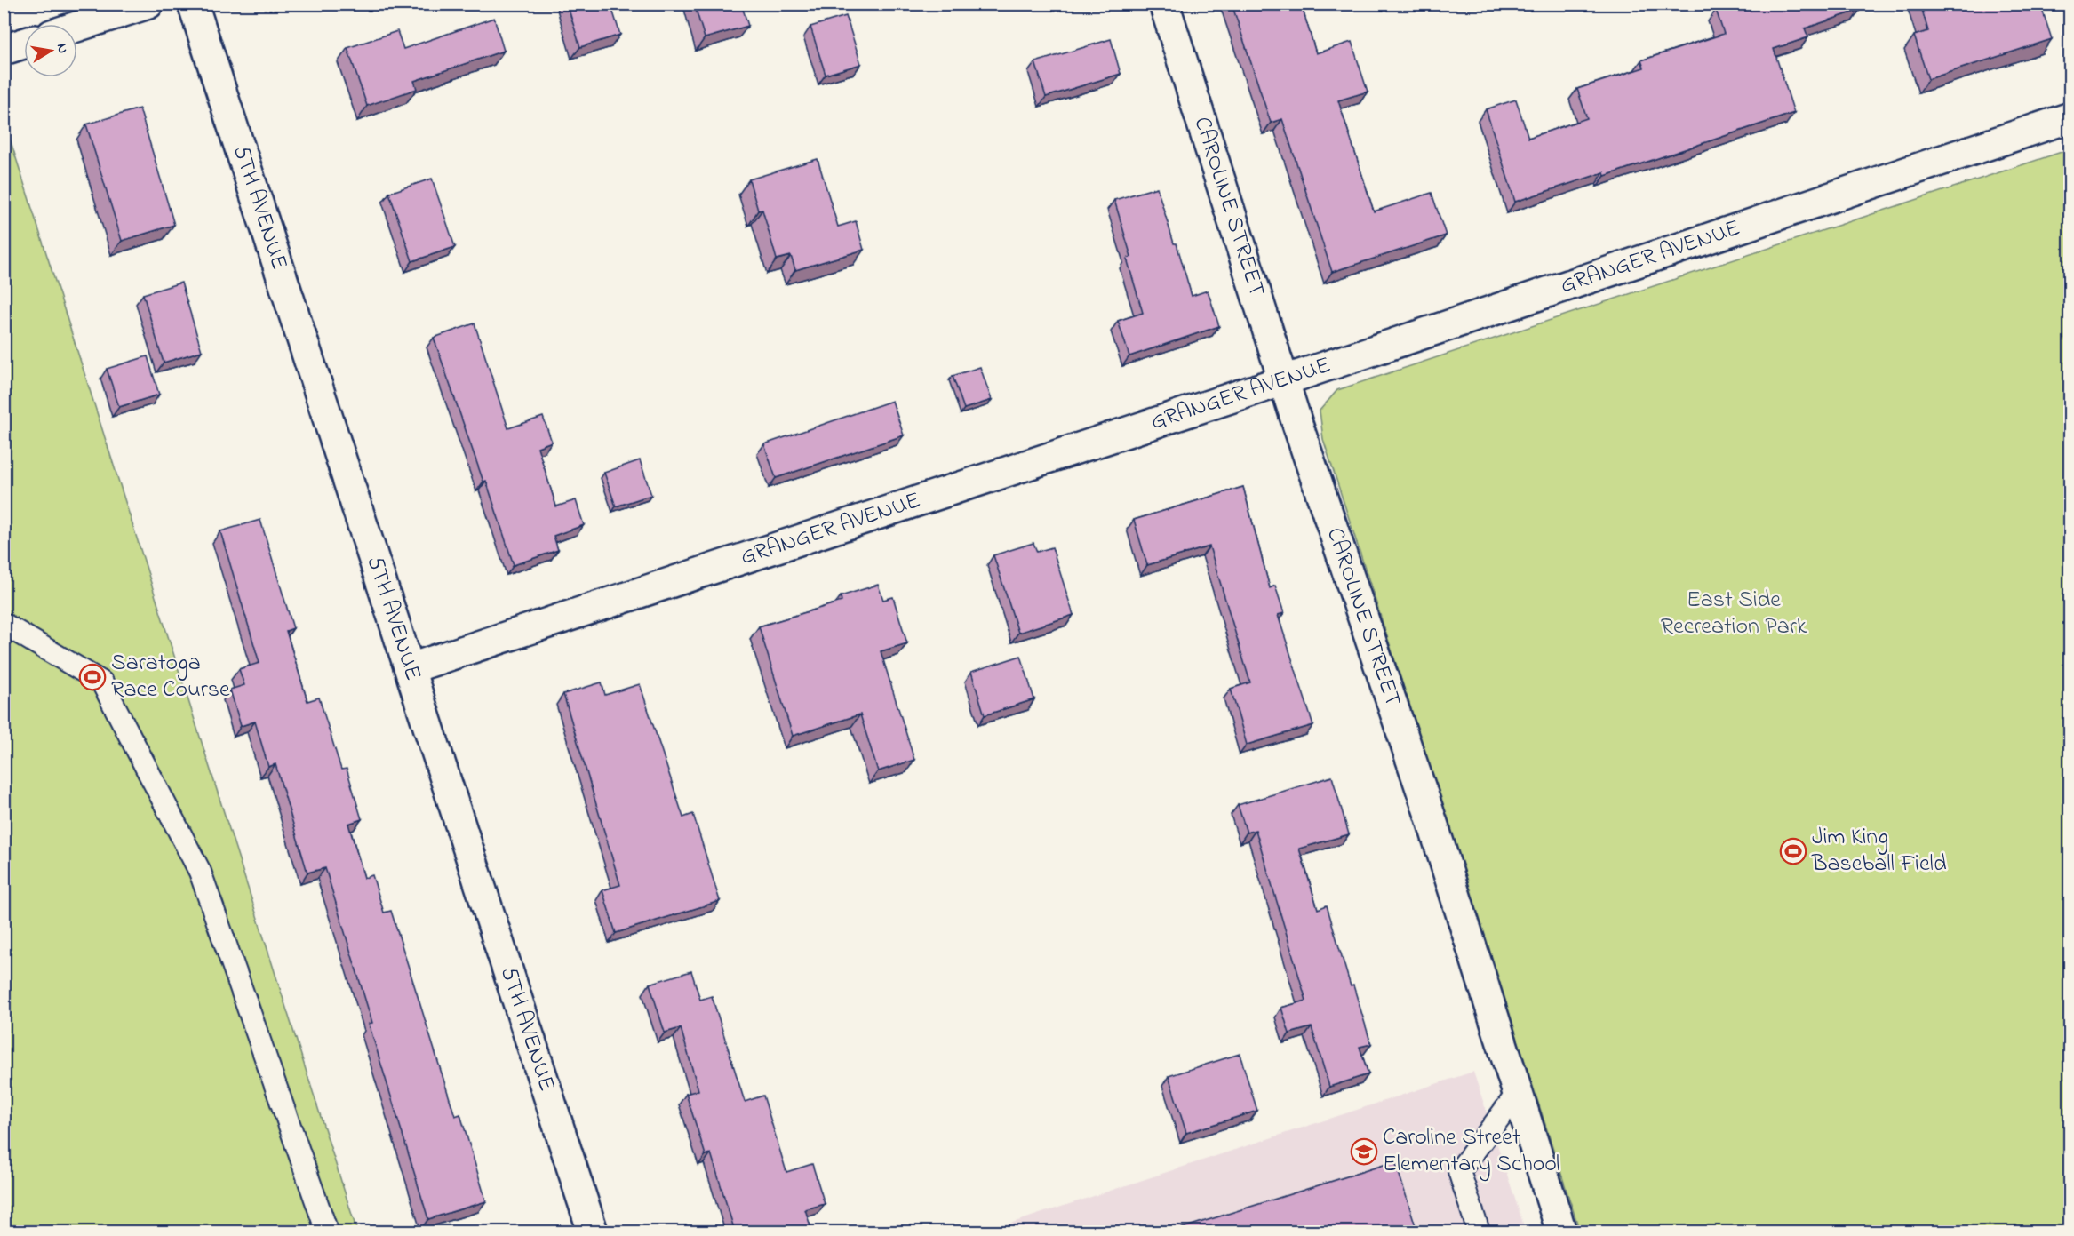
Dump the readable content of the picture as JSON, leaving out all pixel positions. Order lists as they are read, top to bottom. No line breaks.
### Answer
{"streets":{"street":["5TH AVENUE","CAROLINE STREET","GRANGER AVENUE"]},"crossings":[["5TH AVENUE","GRANGER AVENUE"],["CAROLINE STREET","GRANGER AVENUE"]],"parks":["East Side Recreation Park"],"places":{"sports":["Saratoga Race Course","Jim King Baseball Field"],"school or university":["Caroline Street Elementary School"]},"north":"right"}
